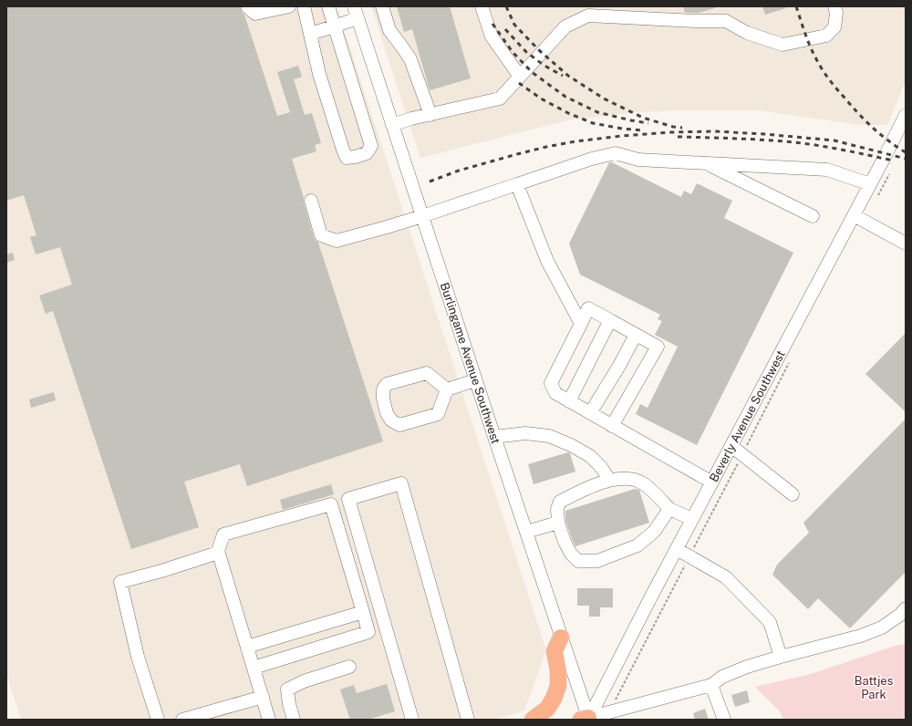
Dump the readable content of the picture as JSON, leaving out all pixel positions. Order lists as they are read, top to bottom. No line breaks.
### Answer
{"streets":{"street":["Burlingame Avenue Southwest","Beverly Avenue Southwest"]},"crossings":[["Burlingame Avenue Southwest","Beverly Avenue Southwest"]],"parks":["Battjes Park"]}
